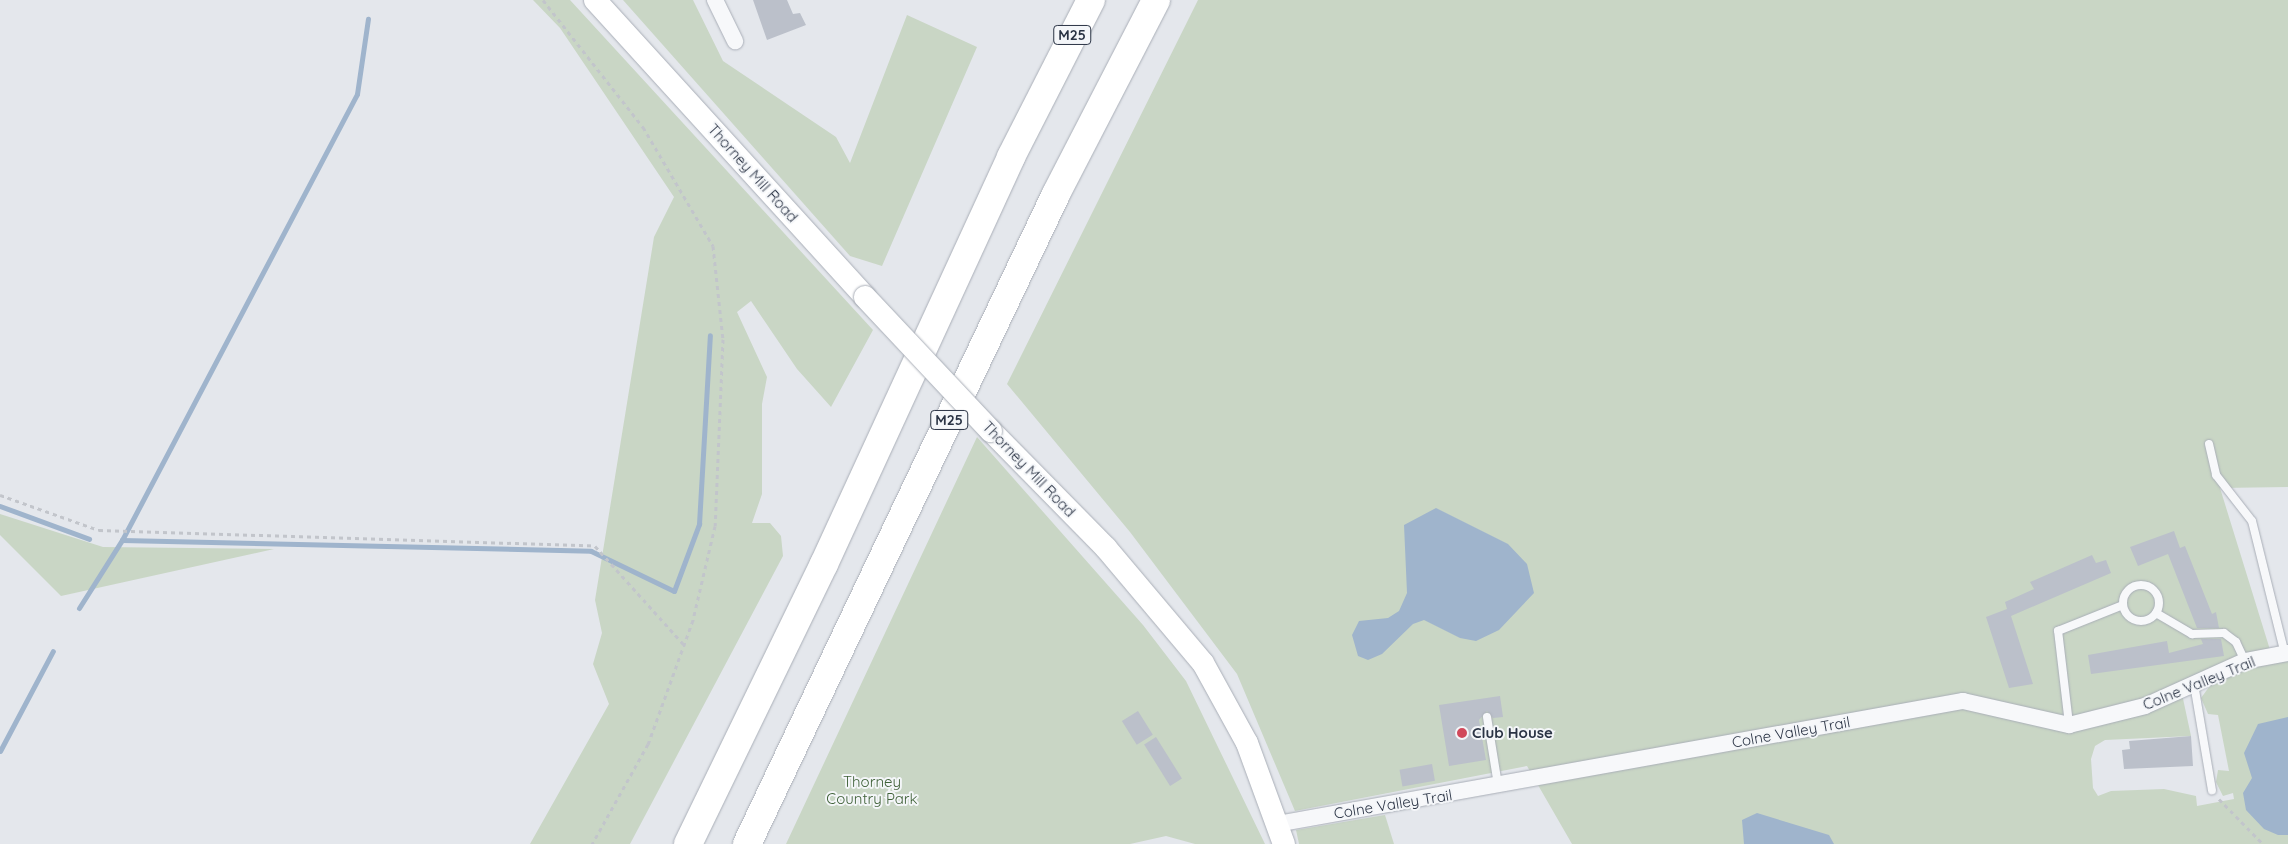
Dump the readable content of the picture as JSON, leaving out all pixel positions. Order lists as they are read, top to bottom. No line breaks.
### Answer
{"streets":{"highway":["M25"],"street":["Thorney Mill Road","Colne Valley Trail"]},"crossings":[["Thorney Mill Road","Colne Valley Trail"]],"parks":["Thorney Country Park"],"places":["Club House"]}
